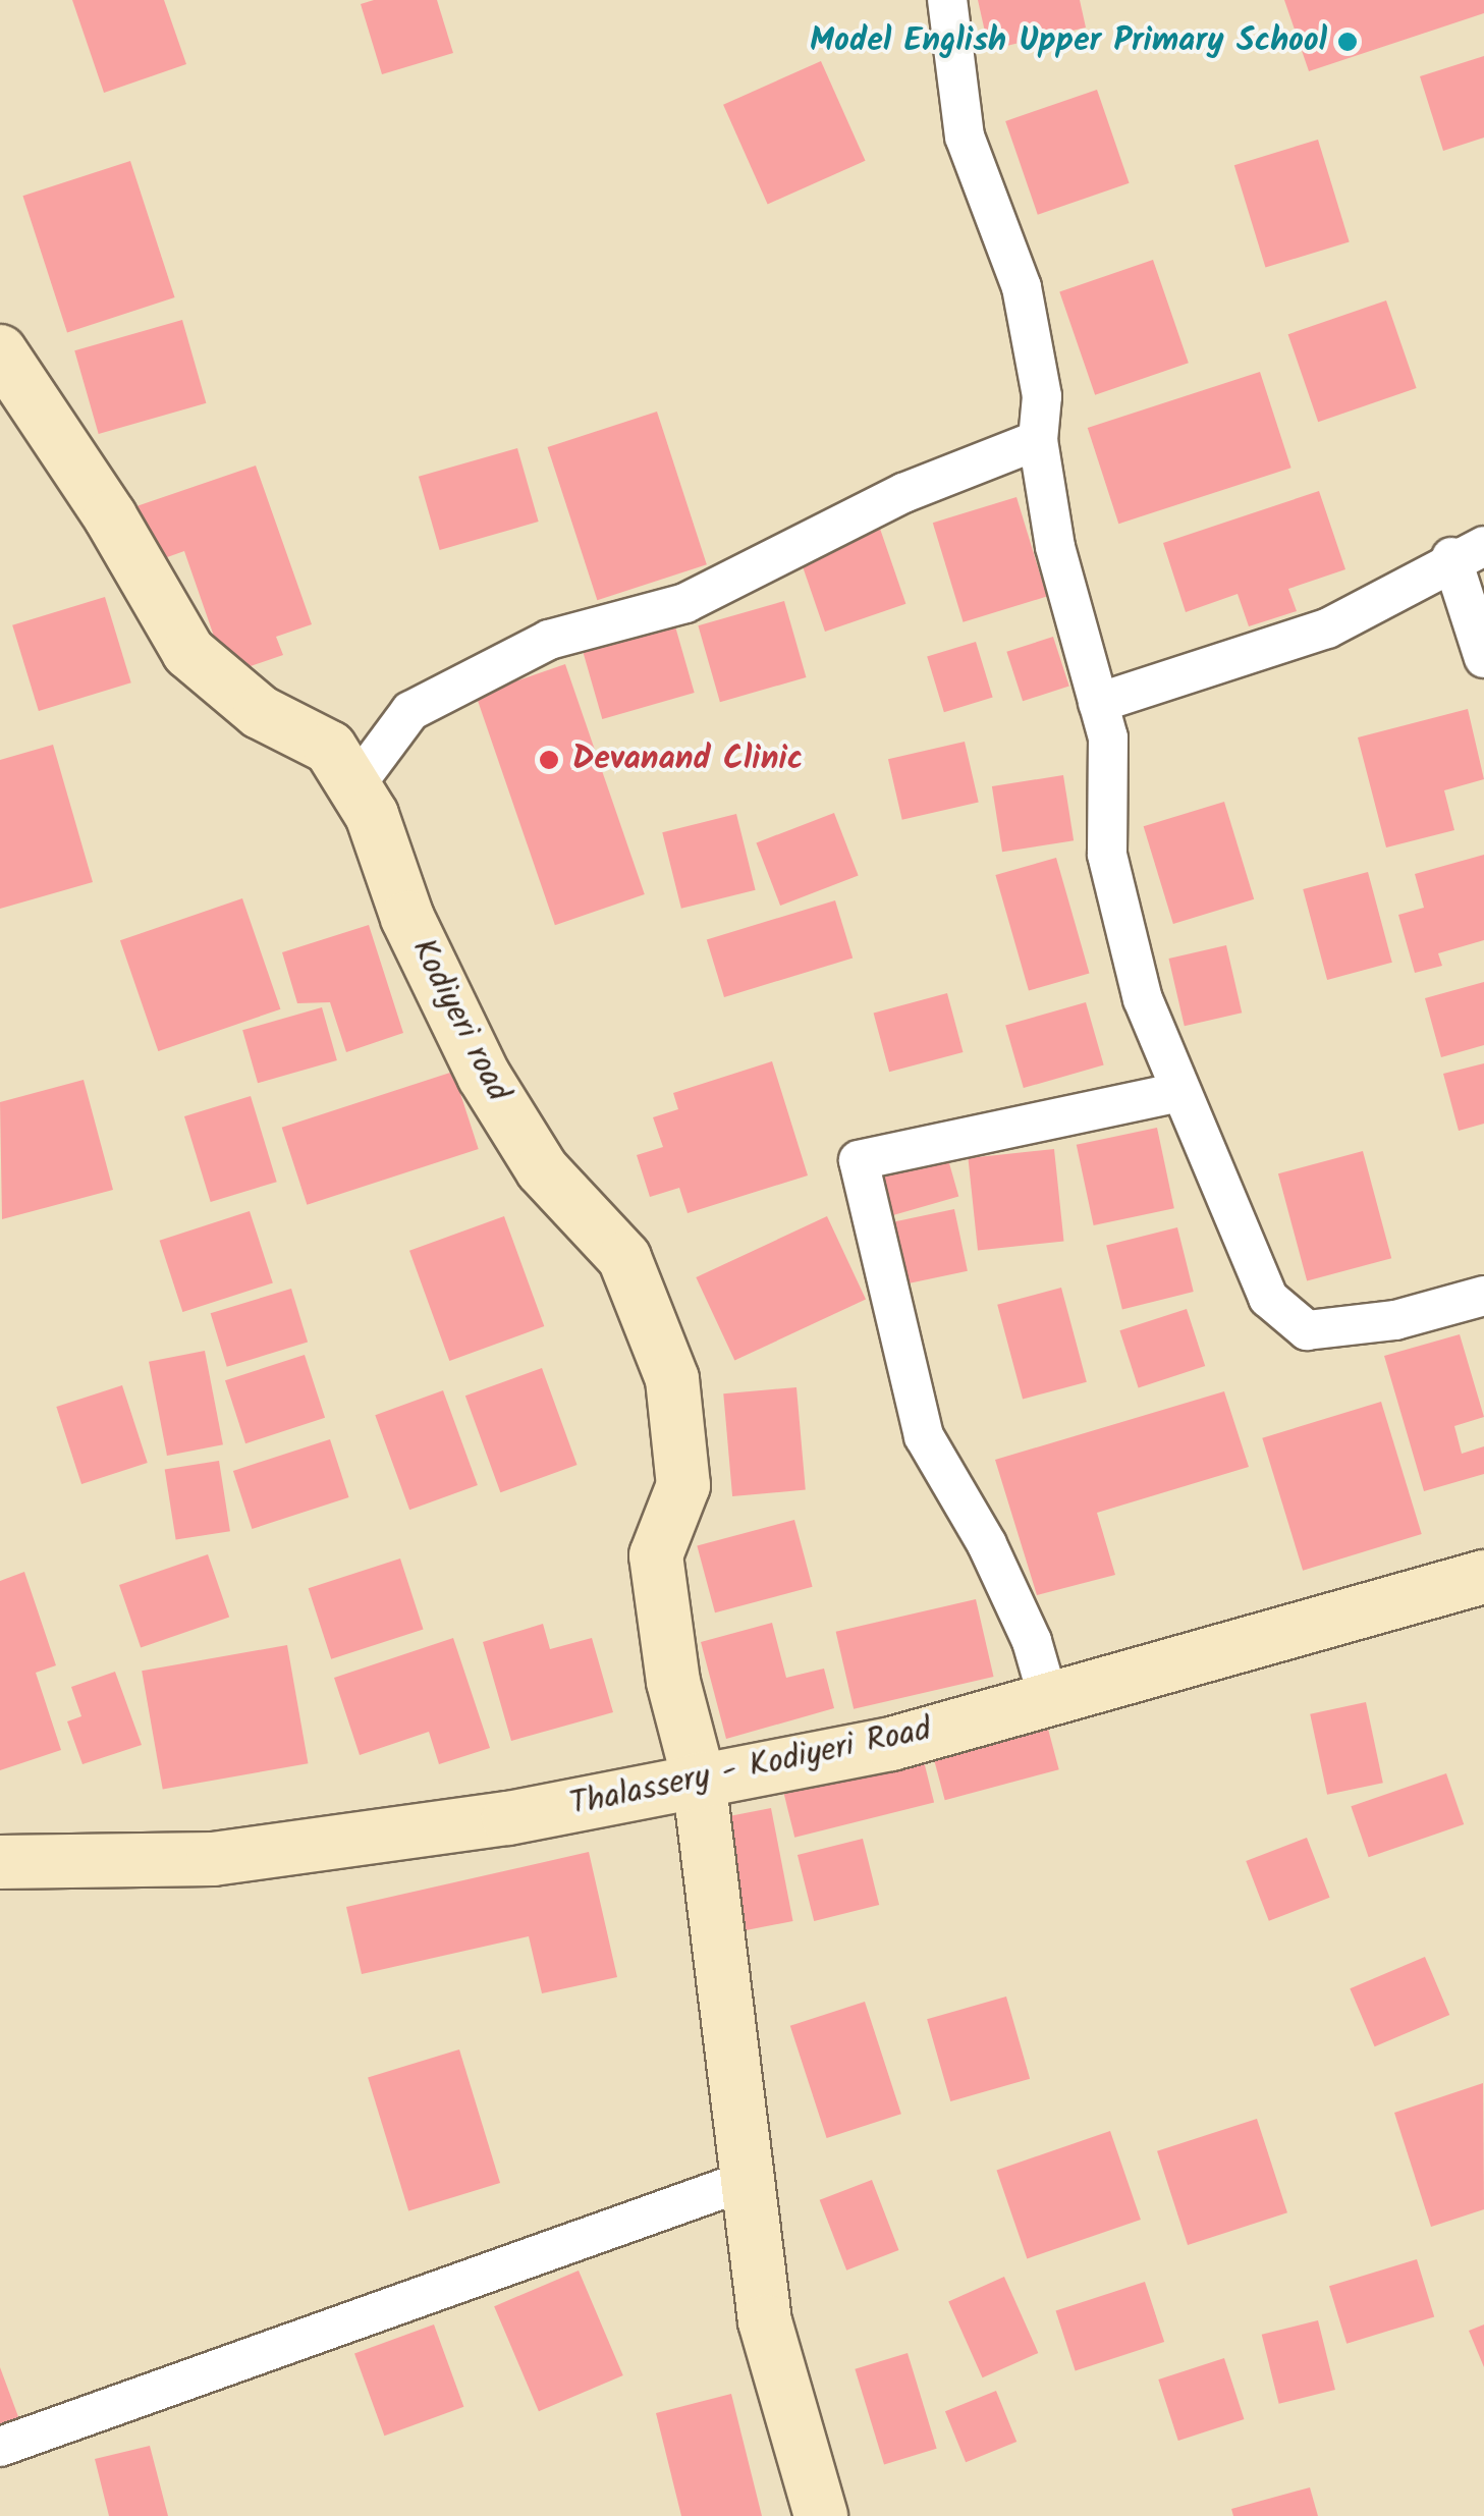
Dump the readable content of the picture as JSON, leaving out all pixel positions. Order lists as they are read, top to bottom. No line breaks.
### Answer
{"streets":{"street":["Kodiyeri road","Thalassery - Kodiyeri Road"]},"crossings":[["Kodiyeri road","Thalassery - Kodiyeri Road"]],"places":["Model English Upper Primary School","Devanand Clinic"]}
